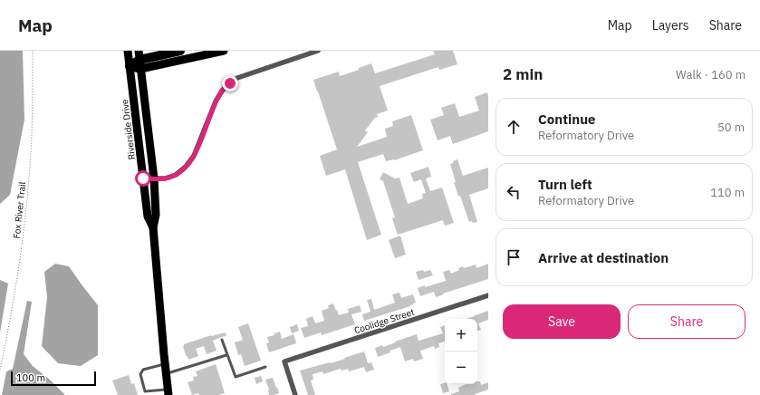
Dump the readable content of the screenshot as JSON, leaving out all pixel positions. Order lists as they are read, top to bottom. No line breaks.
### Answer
{"streets":{"main road":["Riverside Drive"],"street":["Coolidge Street"],"path":["Fox River Trail"]},"scale_bar":"100 m","page":{"header":"Map","nav":["Map","Layers","Share"],"heading":["2 min","Walk · 160 m"],"list":[["Continue","Reformatory Drive","50 m"],["Turn left","Reformatory Drive","110 m"],"Arrive at destination"],"buttons":["Save","Share"],"map_buttons":["+","−"],"scale":"100 m"}}
